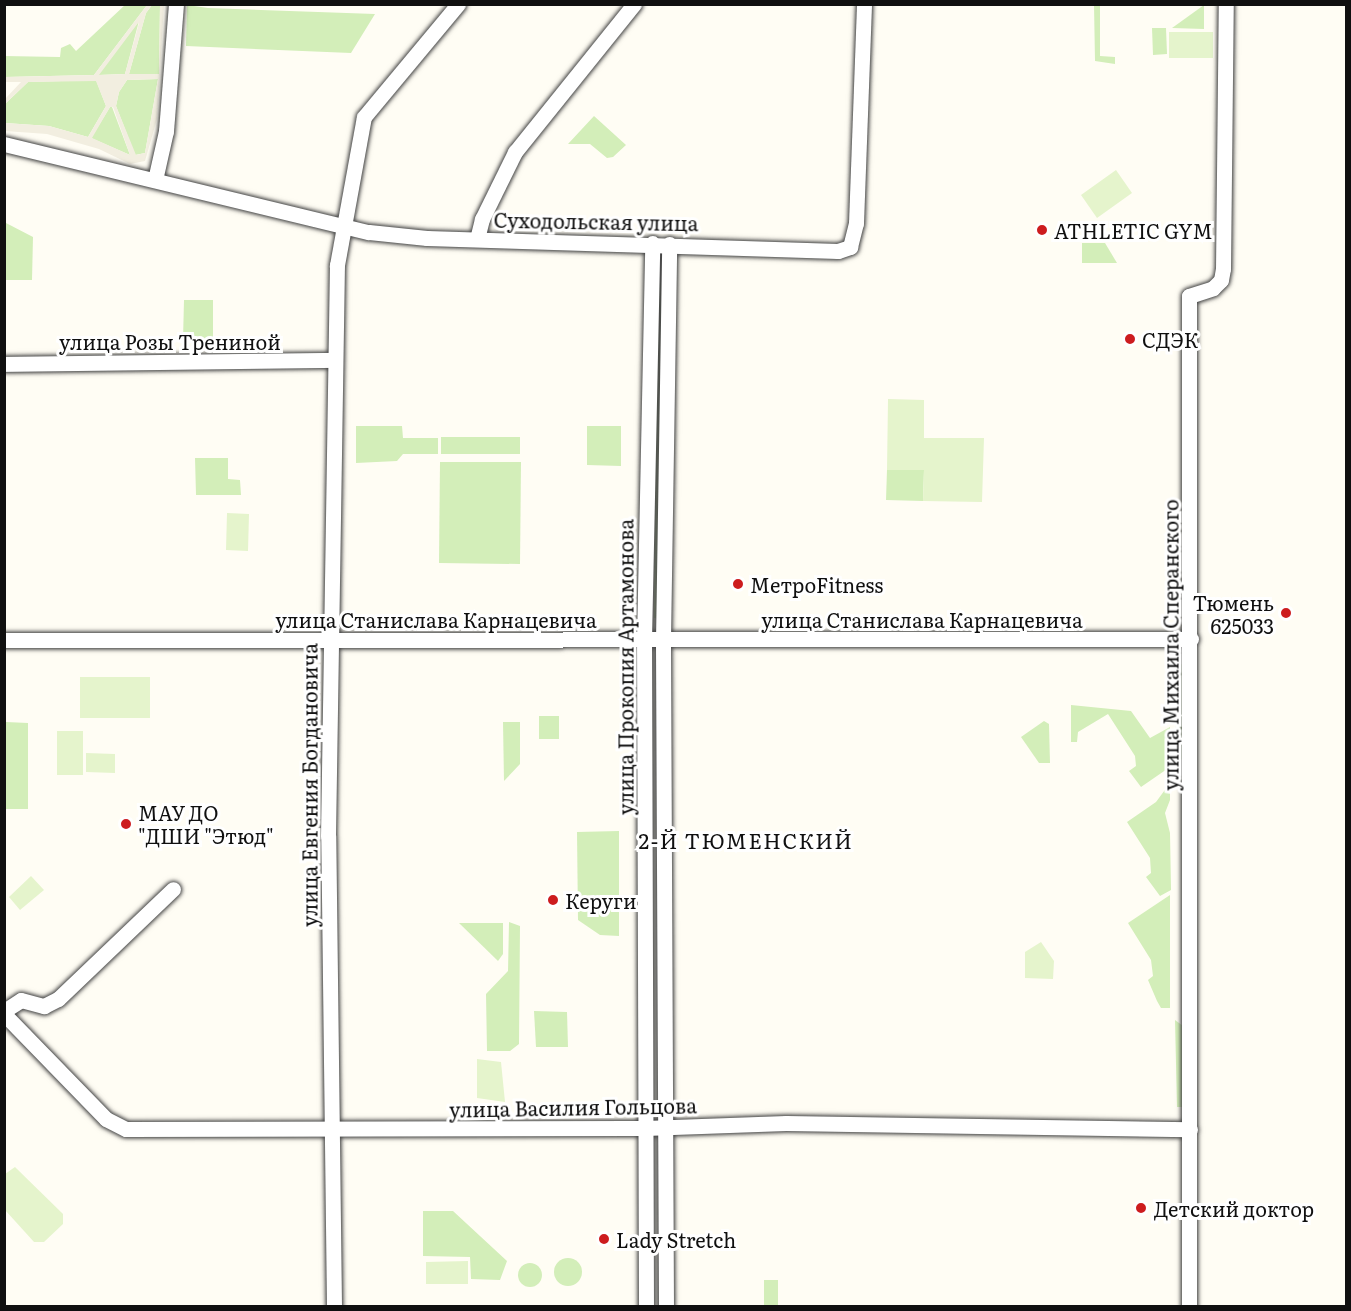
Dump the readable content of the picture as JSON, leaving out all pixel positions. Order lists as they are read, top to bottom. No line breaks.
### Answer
{"streets":{"street":["Суходольская улица","улица Розы Трениной","улица Станислава Карнацевича","улица Михаила Сперанского","улица Прокопия Артамонова","улица Евгения Богдановича","улица Василия Гольцова"]},"crossings":[["Суходольская улица","улица Прокопия Артамонова"],["Суходольская улица","улица Евгения Богдановича"],["улица Розы Трениной","улица Евгения Богдановича"],["улица Станислава Карнацевича","улица Михаила Сперанского"],["улица Станислава Карнацевича","улица Прокопия Артамонова"],["улица Станислава Карнацевича","улица Евгения Богдановича"],["улица Михаила Сперанского","улица Василия Гольцова"],["улица Прокопия Артамонова","улица Василия Гольцова"],["улица Евгения Богдановича","улица Василия Гольцова"]],"districts":["2-Й ТЮМЕНСКИЙ"],"places":["ATHLETIC GYM","СДЭК","МетроFitness","Тюмень 625033","МАУ ДО \"ДШИ \"Этюд\"","Керуги","Детский доктор","Lady Stretch"]}
